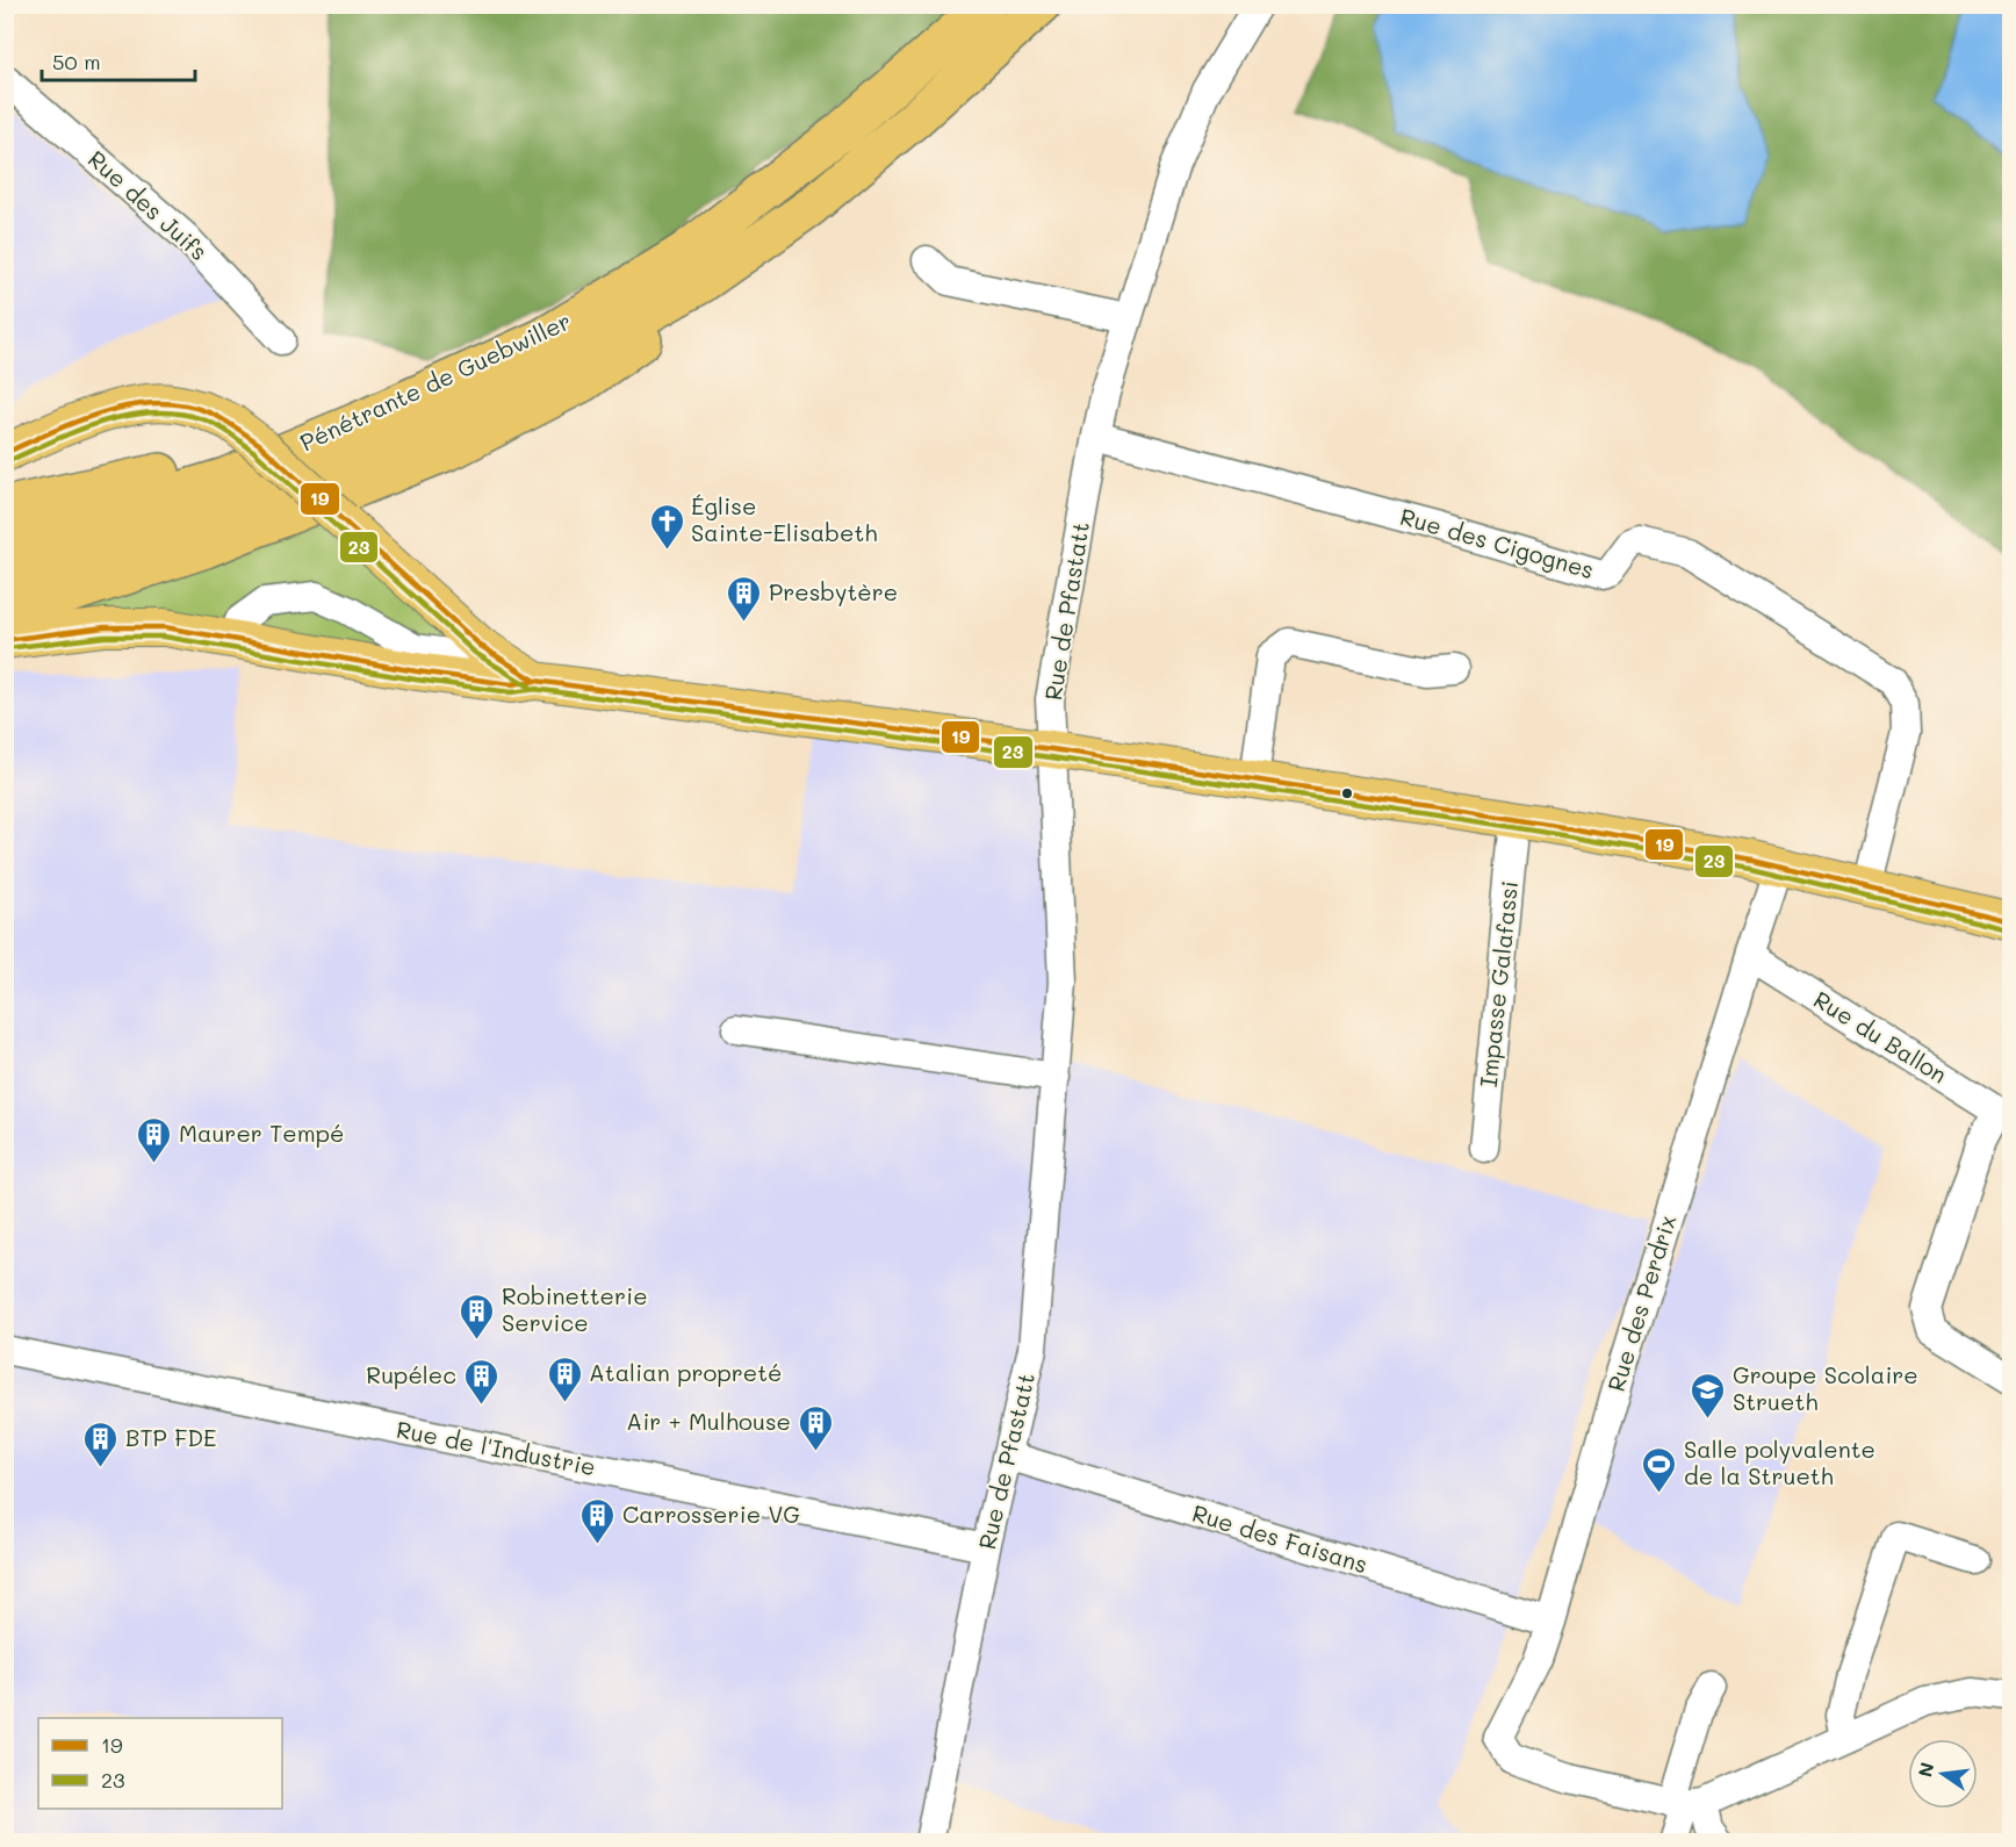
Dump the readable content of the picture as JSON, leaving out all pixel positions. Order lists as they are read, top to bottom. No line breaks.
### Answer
{"streets":{"highway":["Pénétrante de Guebwiller"],"street":["Rue des Juifs","Rue des Cigognes","Rue de Pfastatt","Impasse Galafassi","Rue du Ballon","Rue des Perdrix","Rue de l'Industrie","Rue des Faisans"]},"crossings":[["Rue des Cigognes","Rue de Pfastatt"],["Rue de Pfastatt","Rue de l'Industrie"],["Rue de Pfastatt","Rue des Faisans"],["Rue du Ballon","Rue des Perdrix"],["Rue des Perdrix","Rue des Faisans"]],"places":{"church":["Église Sainte-Elisabeth"],"building":["Presbytère","Maurer Tempé","Robinetterie Service","Atalian propreté","Rupélec","Air + Mulhouse","BTP FDE","Carrosserie VG"],"school or university":["Groupe Scolaire Strueth"],"sports":["Salle polyvalente de la Strueth"]},"lines":["transit line 19","transit line 23"],"legend":["19","23"],"scale_bar":"50 m","north":"left"}
